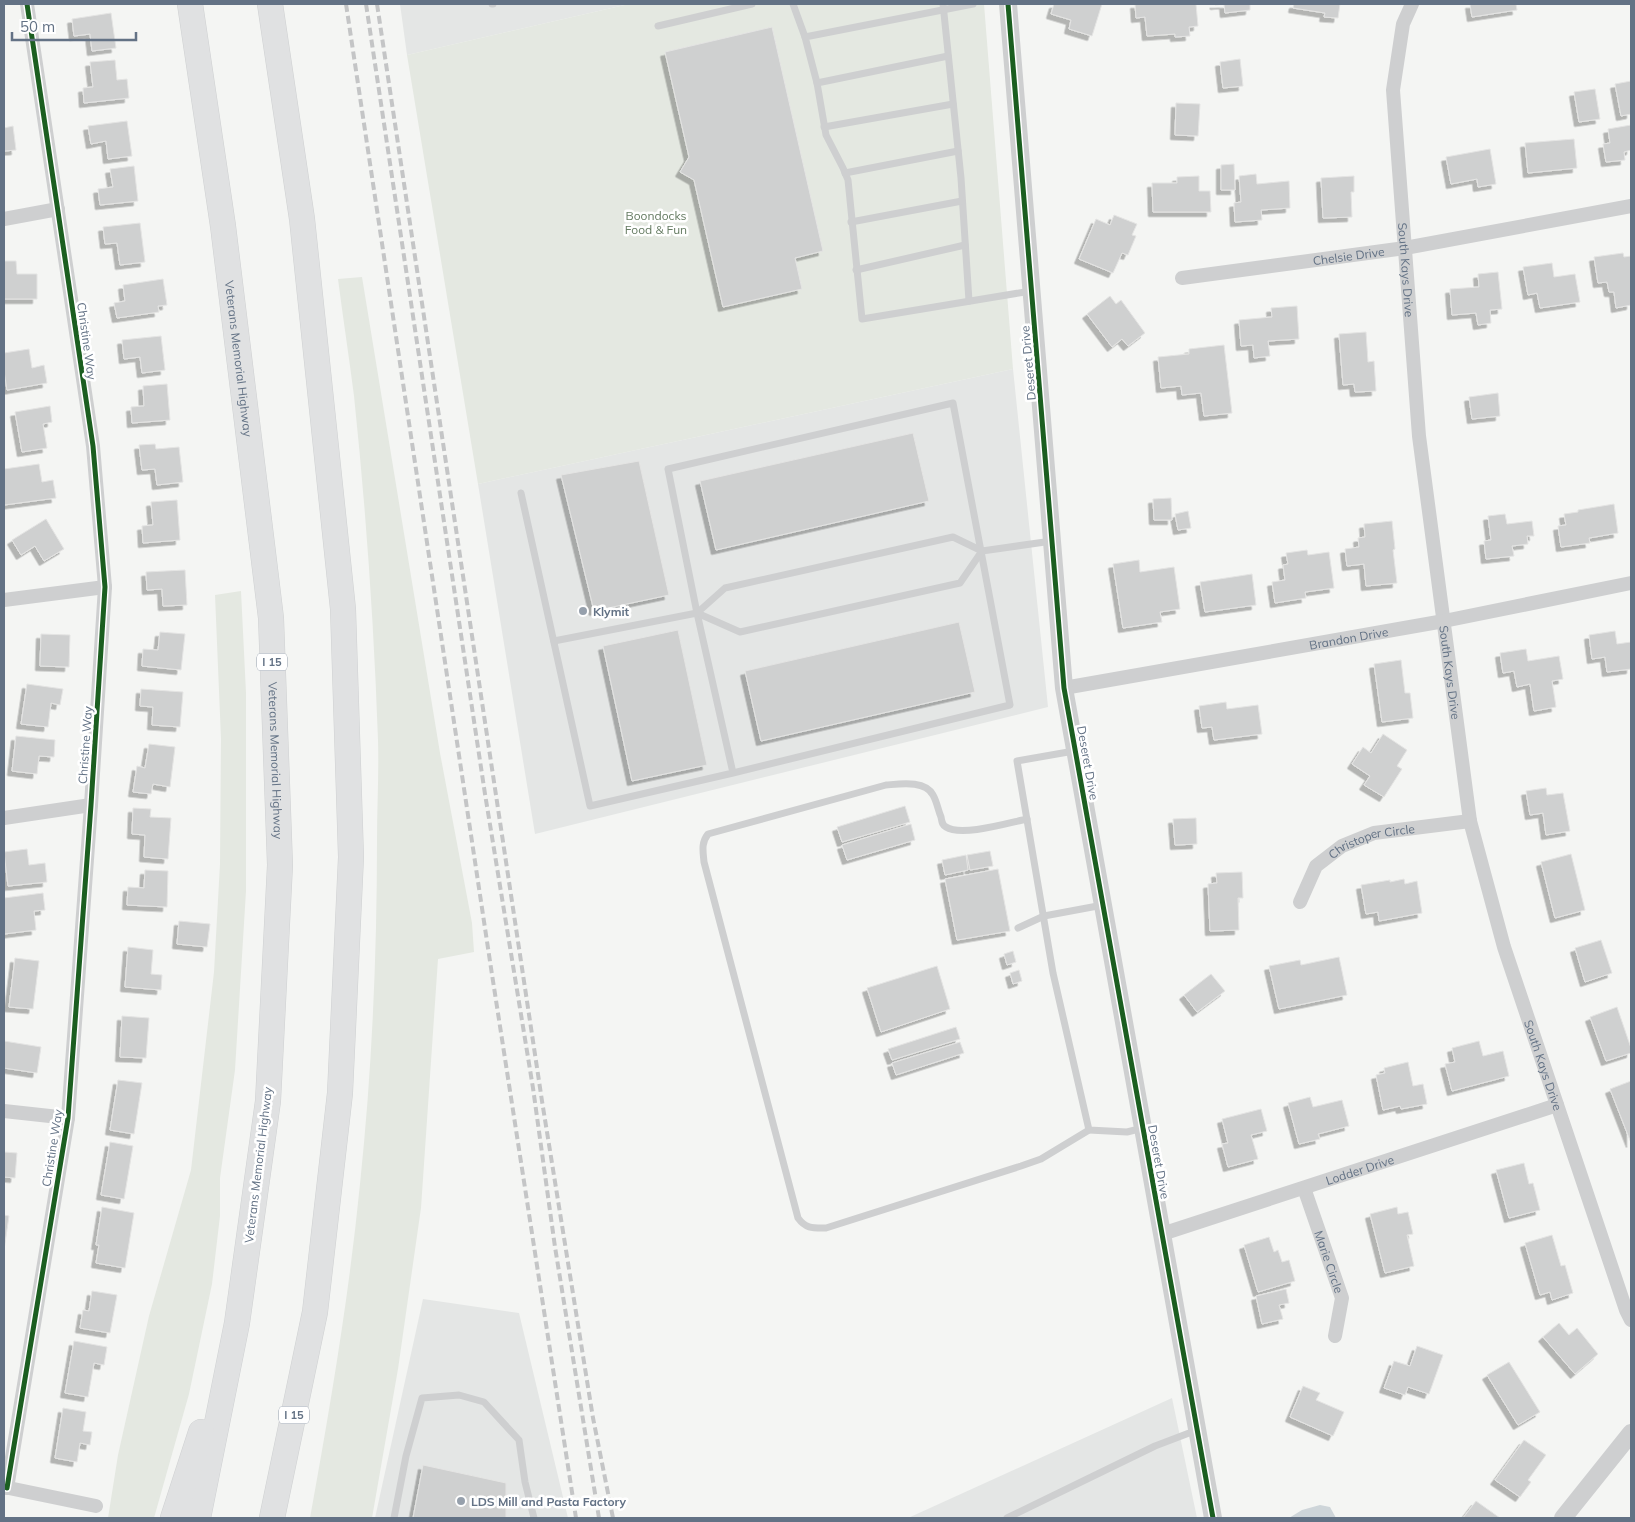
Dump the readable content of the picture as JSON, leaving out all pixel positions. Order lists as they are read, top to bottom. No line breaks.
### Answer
{"streets":{"highway":["Veterans Memorial Highway","I 15"],"street":["Chelsie Drive","South Kays Drive","Christine Way","Deseret Drive","Brandon Drive","Christoper Circle","Lodder Drive","Marie Circle"]},"crossings":[["Chelsie Drive","South Kays Drive"],["South Kays Drive","Brandon Drive"],["South Kays Drive","Christoper Circle"],["South Kays Drive","Lodder Drive"],["Deseret Drive","Brandon Drive"],["Deseret Drive","Lodder Drive"],["Lodder Drive","Marie Circle"]],"parks":["Boondocks Food & Fun"],"places":["Klymit","LDS Mill and Pasta Factory"],"scale_bar":"50 m"}
